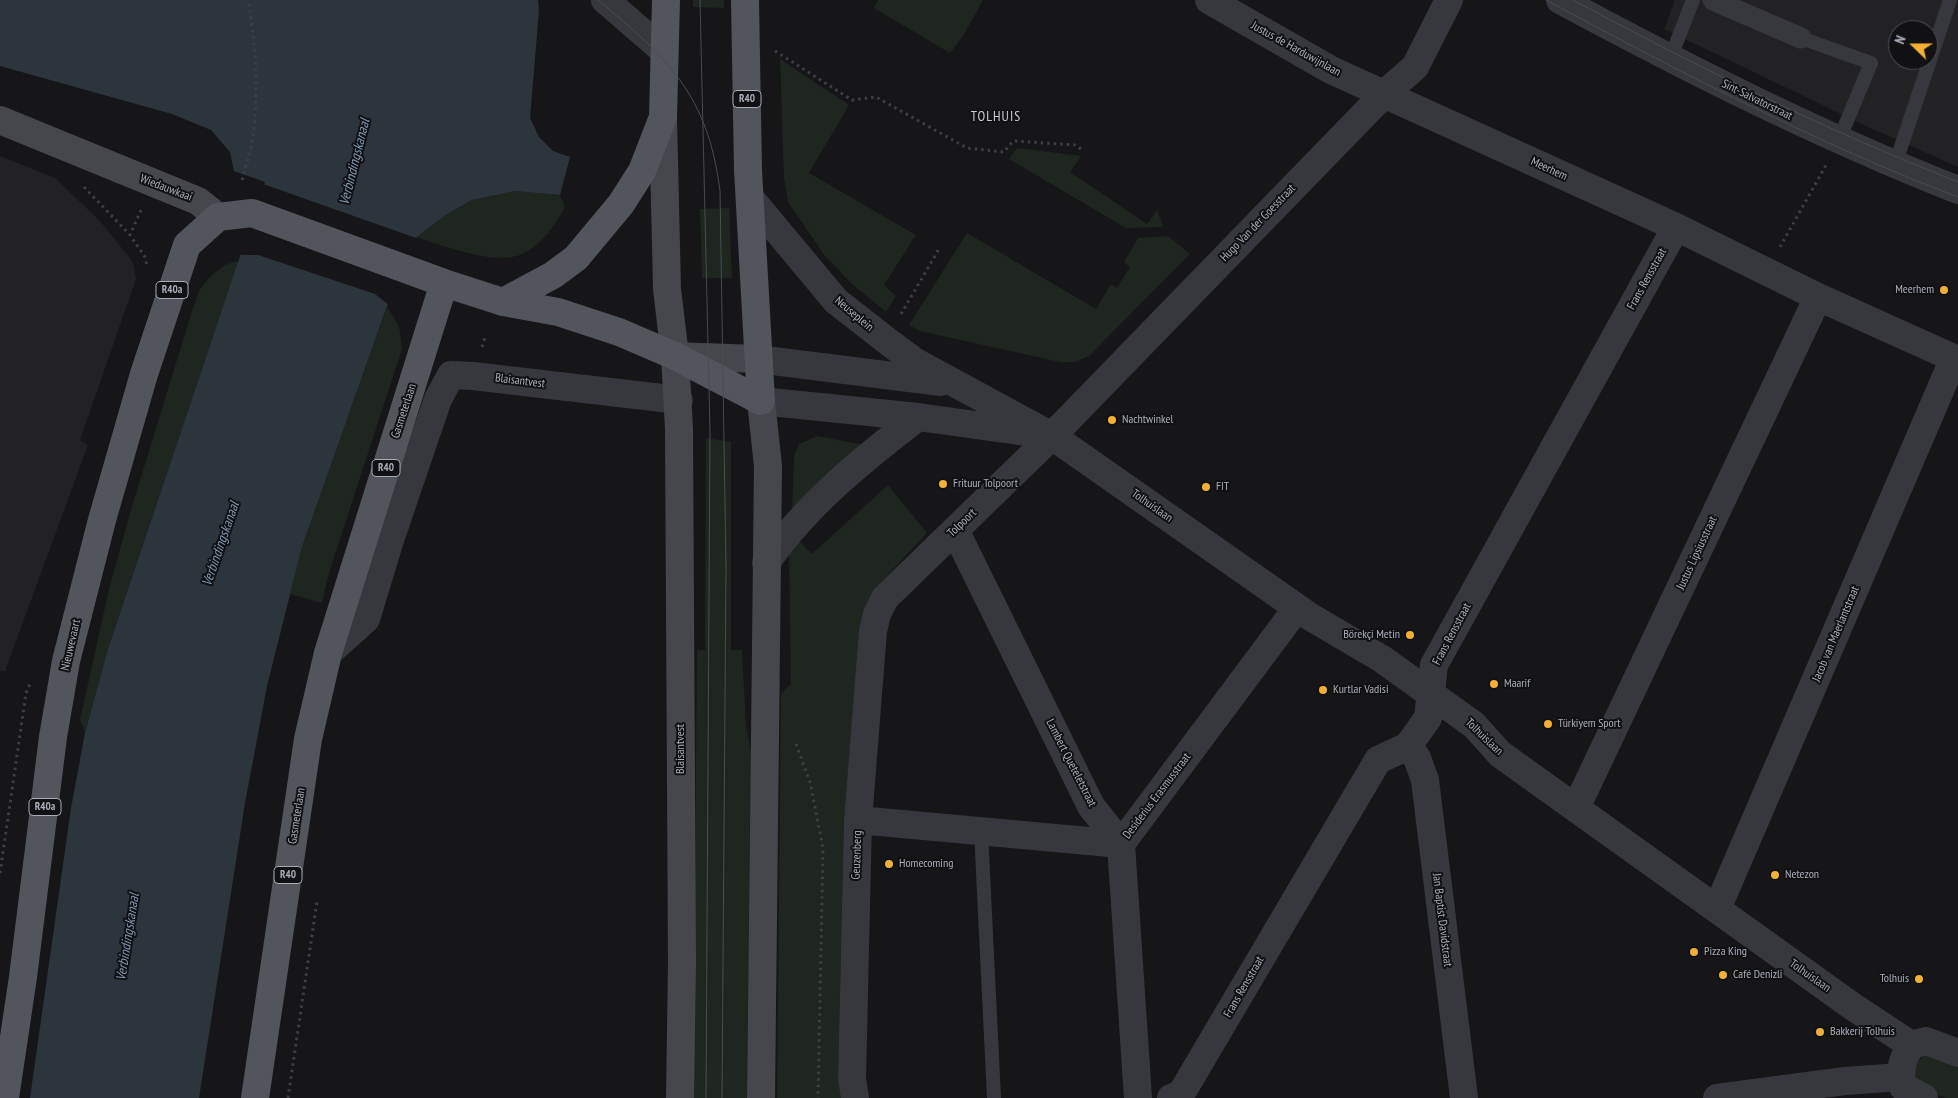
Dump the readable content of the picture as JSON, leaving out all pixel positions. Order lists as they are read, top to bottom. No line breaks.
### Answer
{"streets":{"main road":["R40","Wiedauwkaai","R40a","Neuseplein","Blaisantvest","Gasmeterlaan","Nieuwevaart"],"street":["Justus de Harduwijnlaan","Sint-Salvatorstraat","Meerhem","Hugo Van der Goesstraat","Frans Rensstraat","Tolhuislaan","Tolpoort","Justus Lipsiusstraat","Jacob van Maerlantstraat","Lambert Queteletstraat","Desiderius Erasmusstraat","Geuzenberg","Jan Baptist Davidstraat"]},"crossings":[["Justus de Harduwijnlaan","Meerhem"],["Justus de Harduwijnlaan","Hugo Van der Goesstraat"],["R40","Neuseplein"],["Meerhem","Hugo Van der Goesstraat"],["Meerhem","Frans Rensstraat"],["Meerhem","Justus Lipsiusstraat"],["Meerhem","Jacob van Maerlantstraat"],["Wiedauwkaai","Nieuwevaart"],["Hugo Van der Goesstraat","Neuseplein"],["Hugo Van der Goesstraat","Tolhuislaan"],["Hugo Van der Goesstraat","Tolpoort"],["Frans Rensstraat","Tolhuislaan"],["Frans Rensstraat","Jan Baptist Davidstraat"],["Neuseplein","Blaisantvest"],["Neuseplein","Gasmeterlaan"],["Neuseplein","Tolhuislaan"],["Neuseplein","Tolpoort"],["Blaisantvest","Gasmeterlaan"],["Tolhuislaan","Tolpoort"],["Tolhuislaan","Justus Lipsiusstraat"],["Tolhuislaan","Jacob van Maerlantstraat"],["Tolhuislaan","Desiderius Erasmusstraat"],["Tolpoort","Lambert Queteletstraat"],["Tolpoort","Geuzenberg"],["Lambert Queteletstraat","Desiderius Erasmusstraat"],["Desiderius Erasmusstraat","Geuzenberg"]],"districts":["TOLHUIS"],"water":["Verbindingskanaal"],"places":["Meerhem","Nachtwinkel","Frituur Tolpoort","FIT","Börekçi Metin","Maarif","Kurtlar Vadisi","Türkiyem Sport","Homecoming","Netezon","Pizza King","Café Denizli","Tolhuis","Bakkerij Tolhuis"],"north":"left"}
